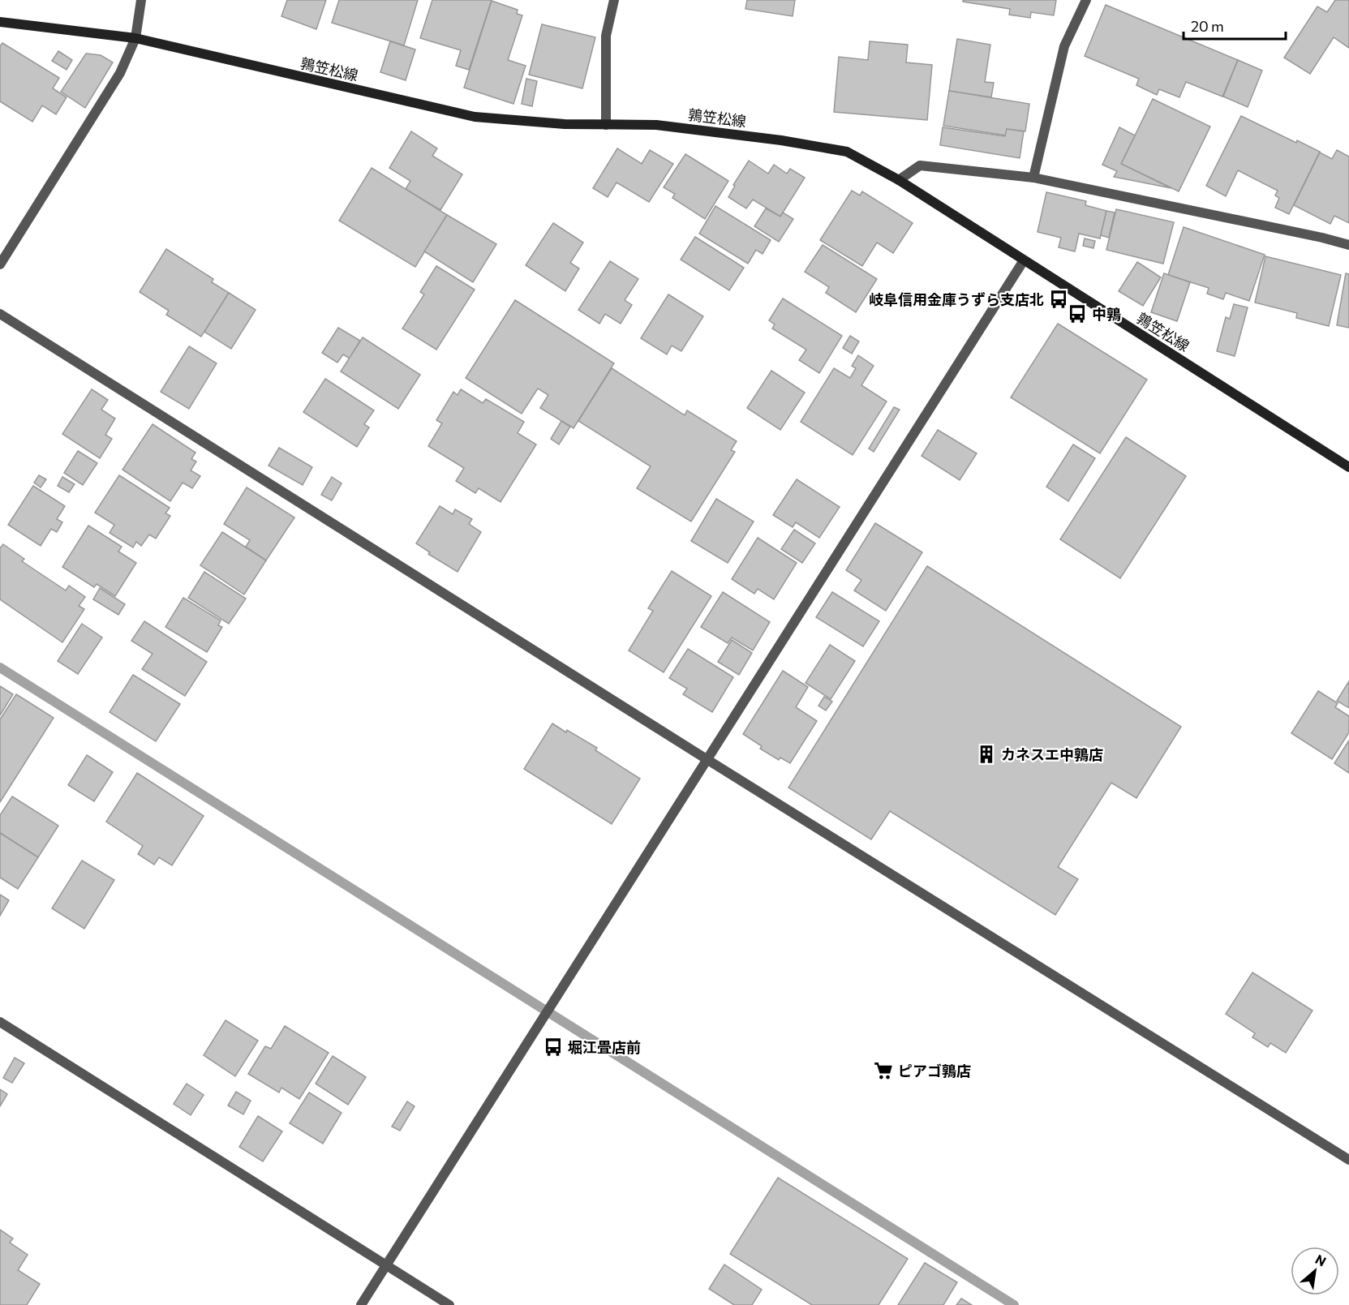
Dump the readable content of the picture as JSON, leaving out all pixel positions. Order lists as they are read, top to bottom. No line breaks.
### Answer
{"streets":{"main road":["鶉笠松線"]},"places":{"bus stop":["岐阜信用金庫うずら支店北","中鶉","堀江畳店前"],"building":["カネスエ中鶉店"],"supermarket":["ピアゴ鶉店"]},"scale_bar":"20 m","north":"top right"}
